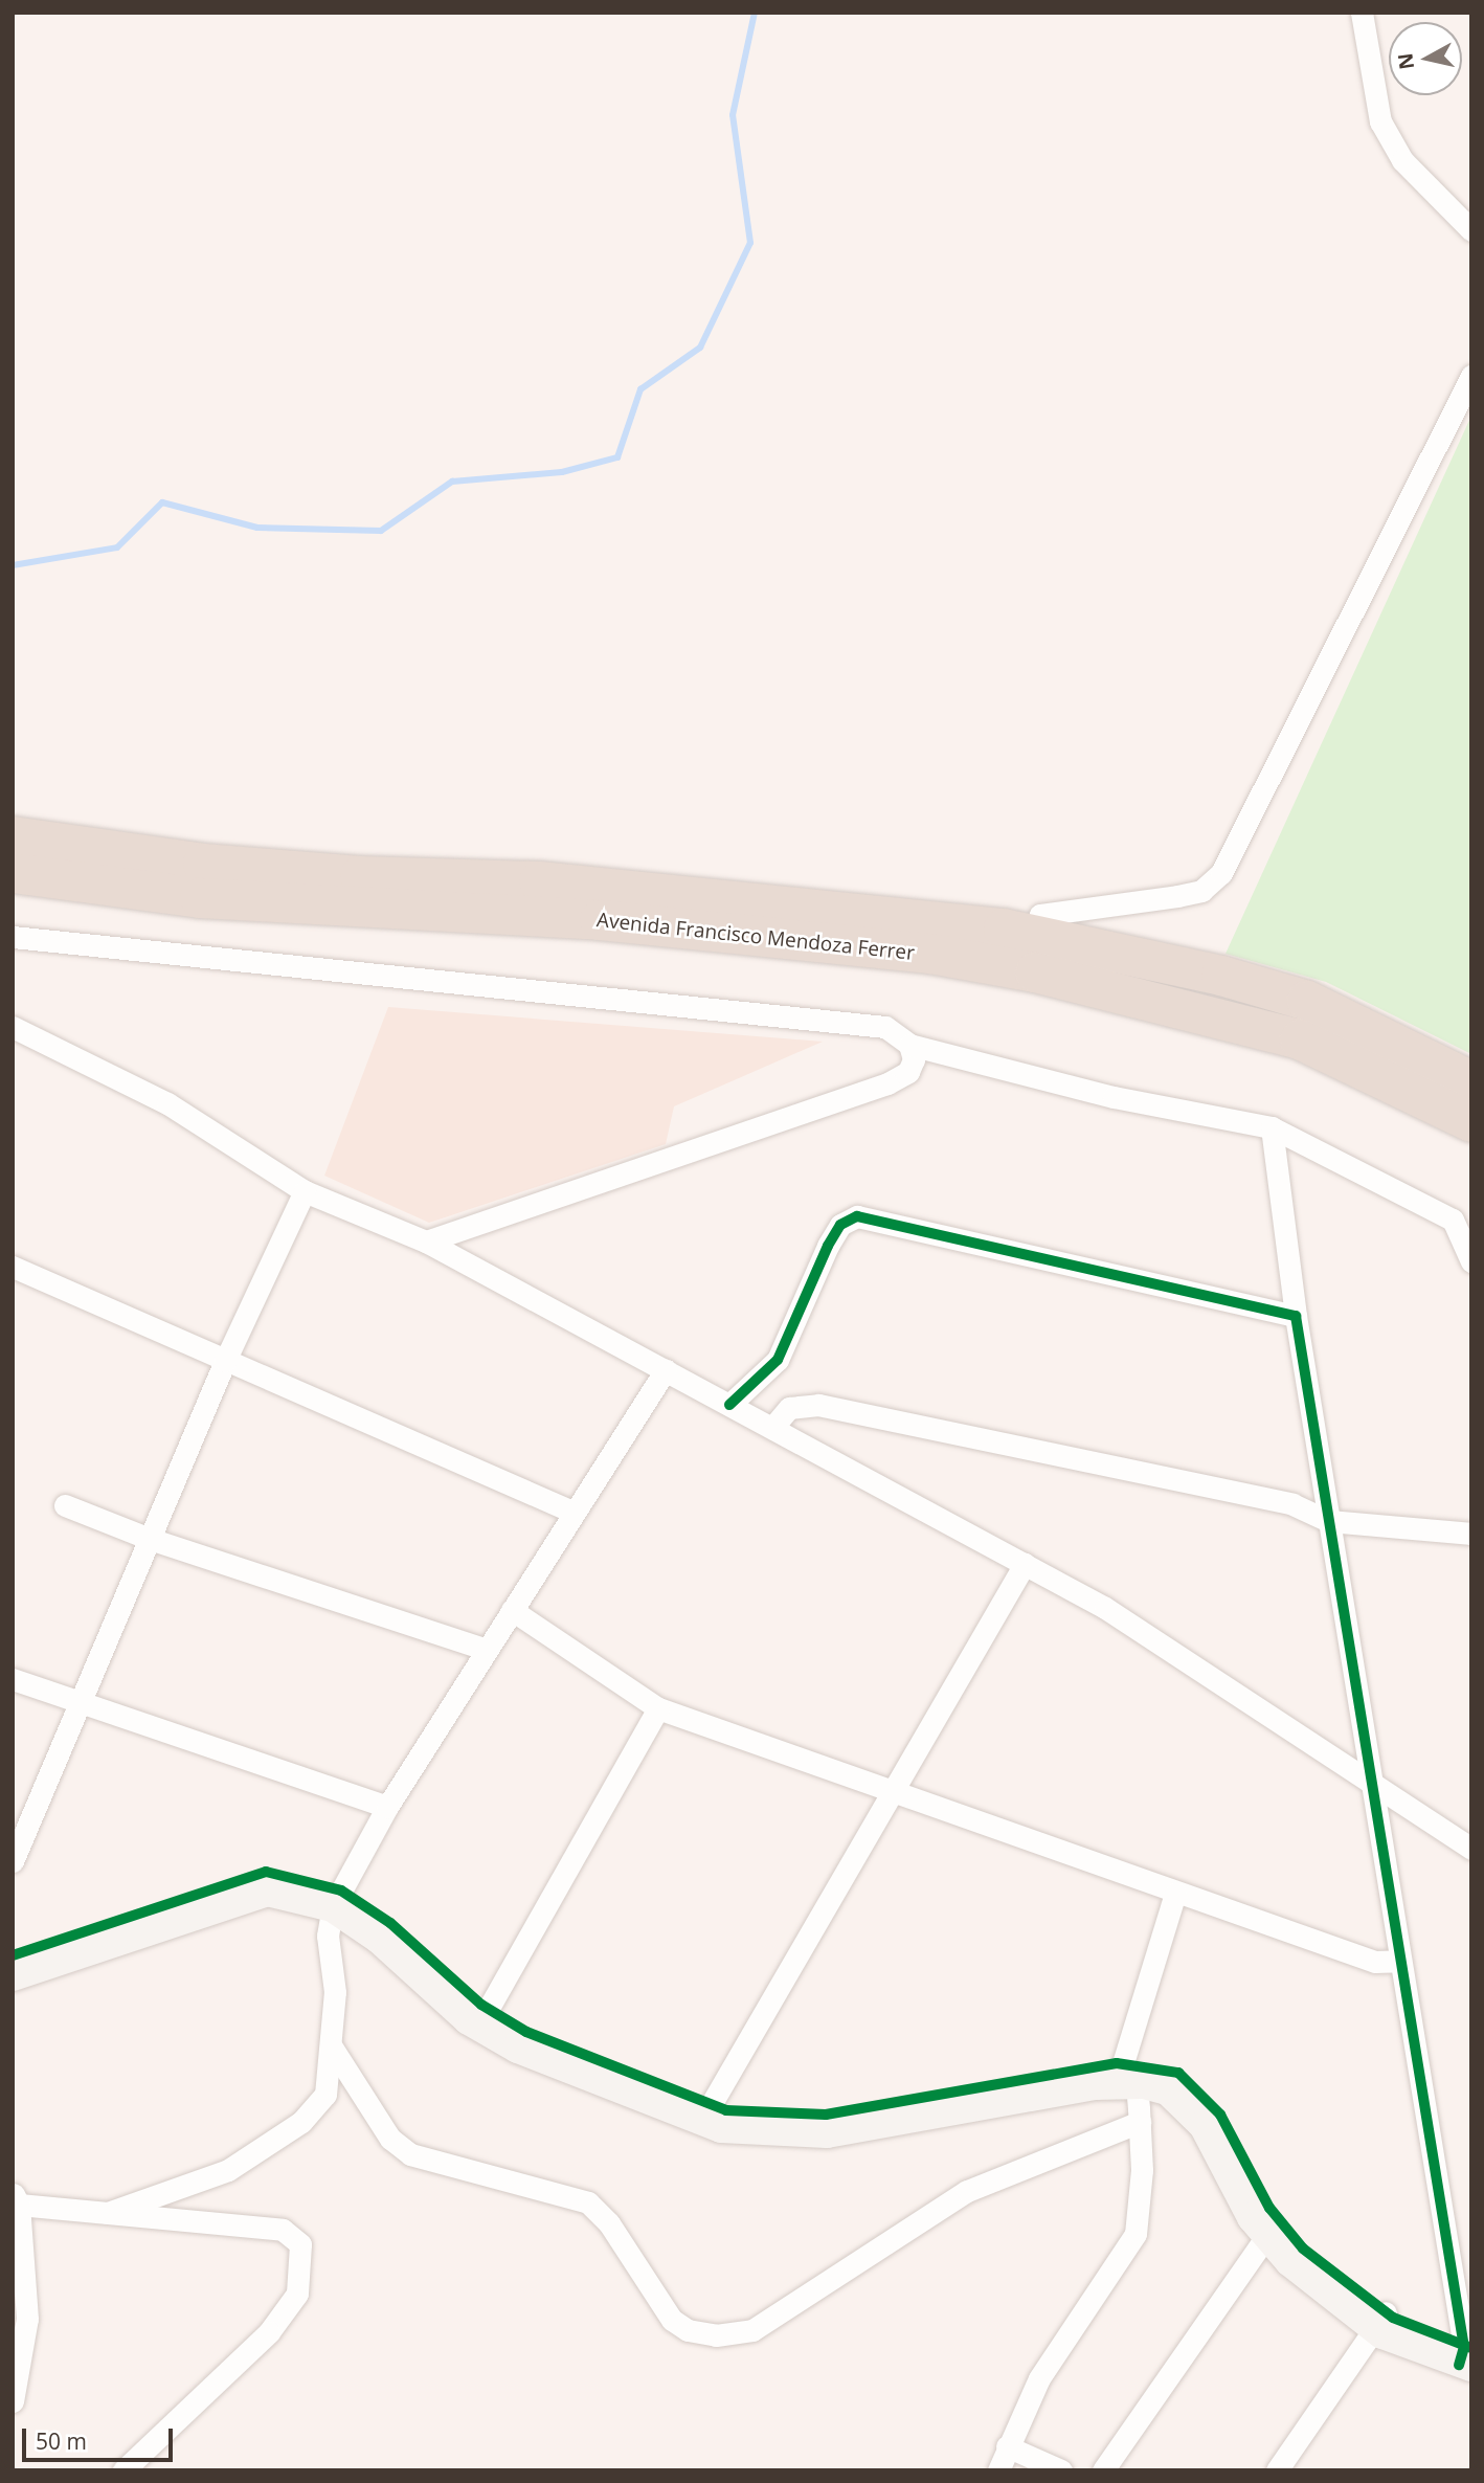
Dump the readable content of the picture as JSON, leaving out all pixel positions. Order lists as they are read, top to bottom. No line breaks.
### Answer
{"streets":{"highway":["Avenida Francisco Mendoza Ferrer"]},"scale_bar":"50 m","north":"left"}
